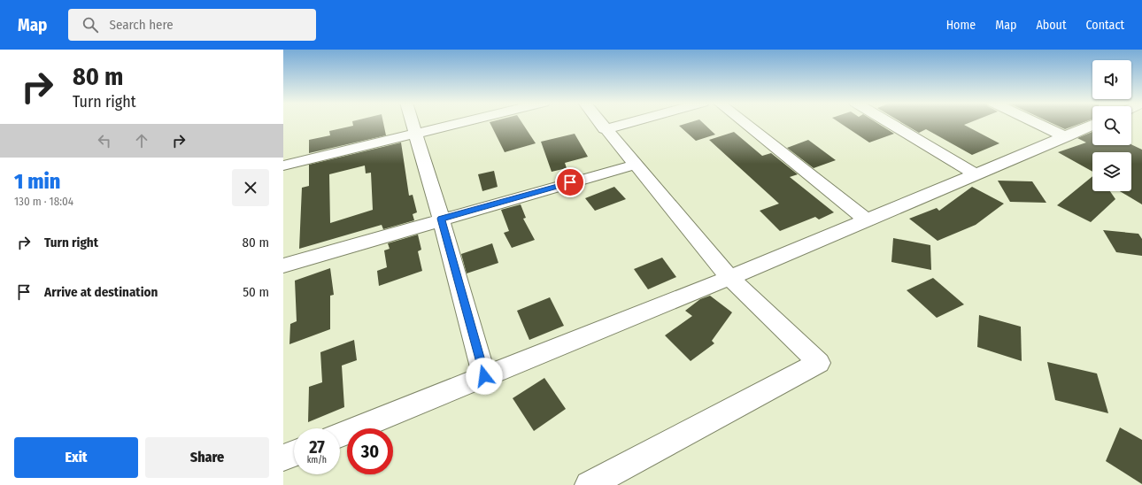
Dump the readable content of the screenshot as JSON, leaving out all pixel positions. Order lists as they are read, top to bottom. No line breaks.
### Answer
{"page":{"header":"Map","search":"Search here","nav":["Home","Map","About","Contact"],"turn":["80 m","Turn right"],"heading":["1 min","130 m · 18:04"],"list":[{"name":"Turn right","value":"80 m"},{"name":"Arrive at destination","value":"50 m"}],"speed":"27 km/h","limit":"30","buttons":["Exit","Share"]}}
